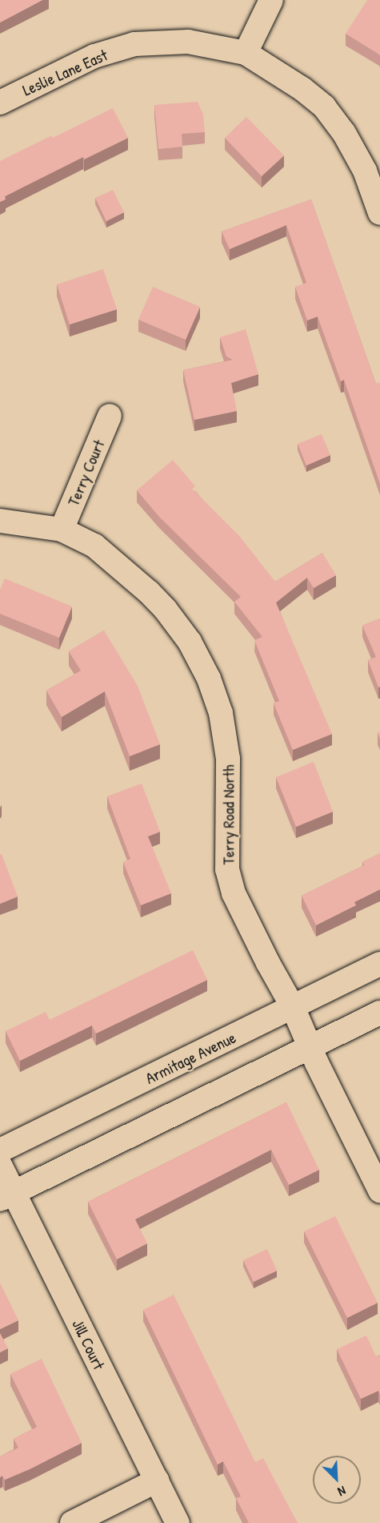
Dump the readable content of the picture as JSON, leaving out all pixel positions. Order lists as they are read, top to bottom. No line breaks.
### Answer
{"streets":{"street":["Leslie Lane East","Terry Court","Terry Road North","Armitage Avenue","Jill Court"]},"crossings":[["Terry Court","Terry Road North"],["Terry Road North","Armitage Avenue"]],"north":"bottom right"}
